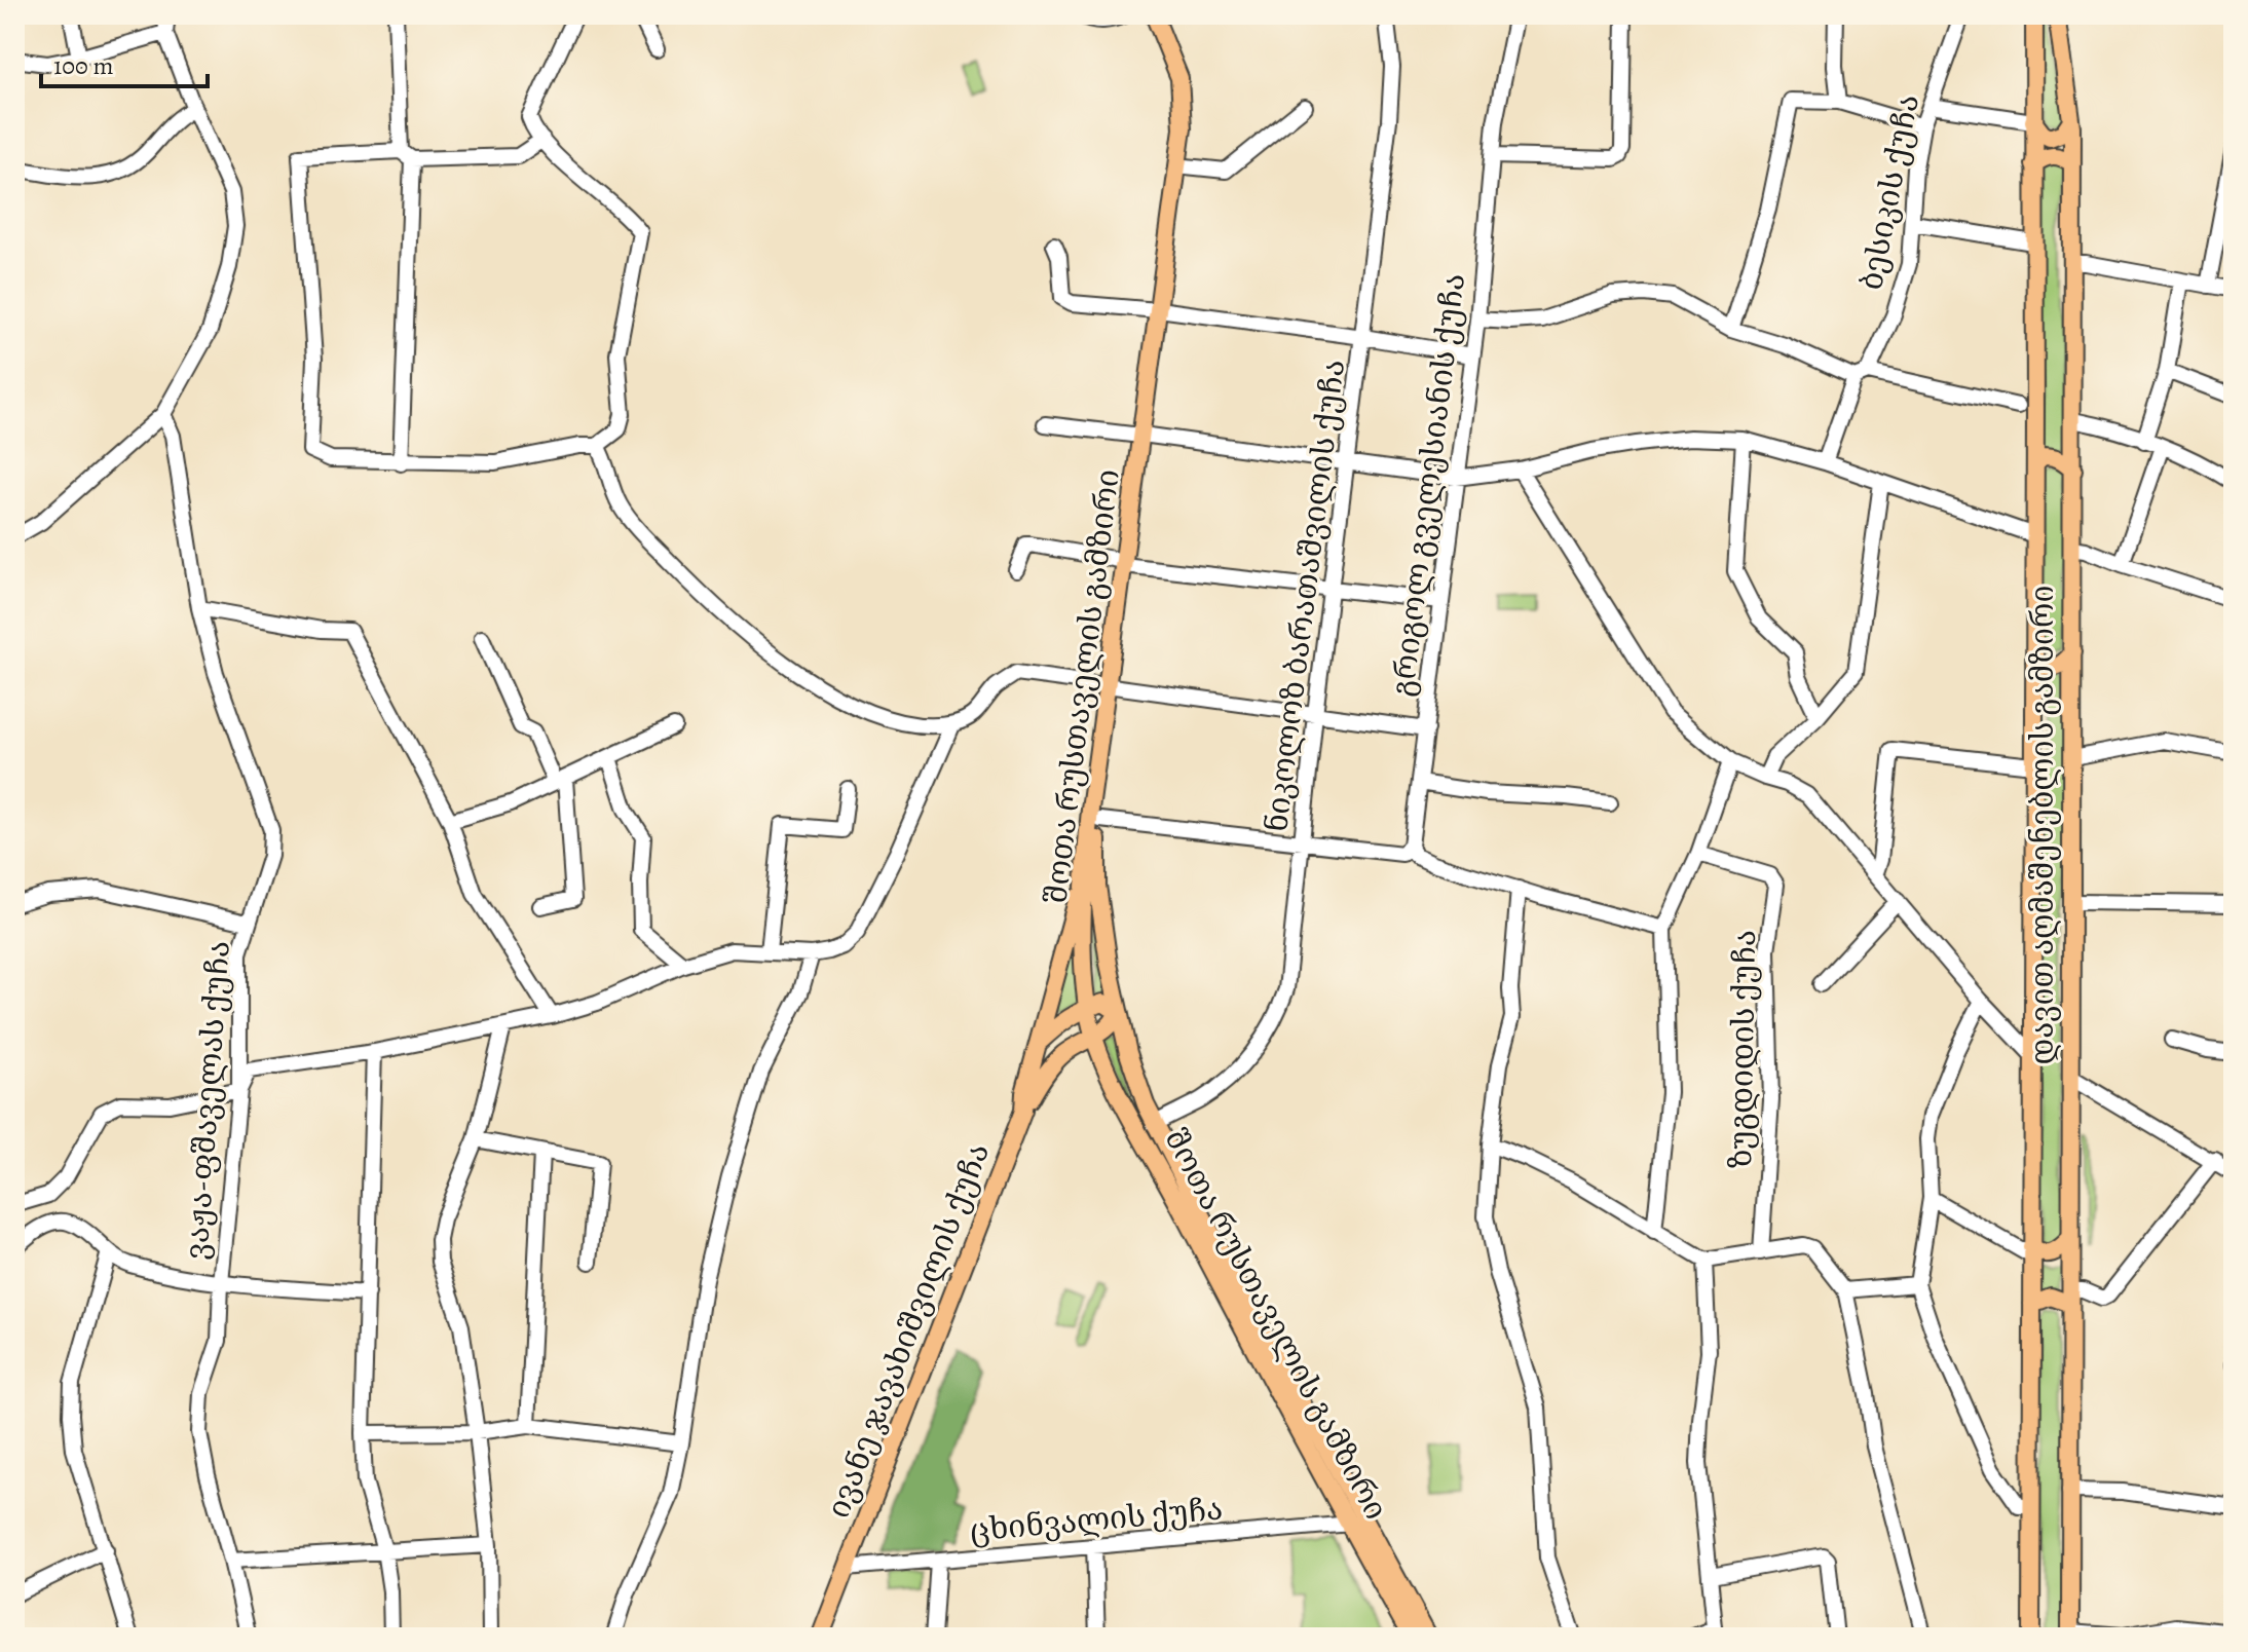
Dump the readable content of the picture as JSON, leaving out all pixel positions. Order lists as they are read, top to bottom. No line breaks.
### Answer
{"streets":{"main road":["შოთა რუსთაველის გამზირი","დავით აღმაშენებლის გამზირი","ივანე ჯავახიშვილის ქუჩა"],"street":["ბესიკის ქუჩა","გრიგოლ გველესიანის ქუჩა","ნიკოლოზ ბარათაშვილის ქუჩა","ზუგდიდის ქუჩა","ვაჟა-ფშაველას ქუჩა","ცხინვალის ქუჩა"]},"crossings":[["ნიკოლოზ ბარათაშვილის ქუჩა","შოთა რუსთაველის გამზირი"],["შოთა რუსთაველის გამზირი","ივანე ჯავახიშვილის ქუჩა"],["შოთა რუსთაველის გამზირი","ცხინვალის ქუჩა"],["ივანე ჯავახიშვილის ქუჩა","ცხინვალის ქუჩა"]],"scale_bar":"100 m"}
